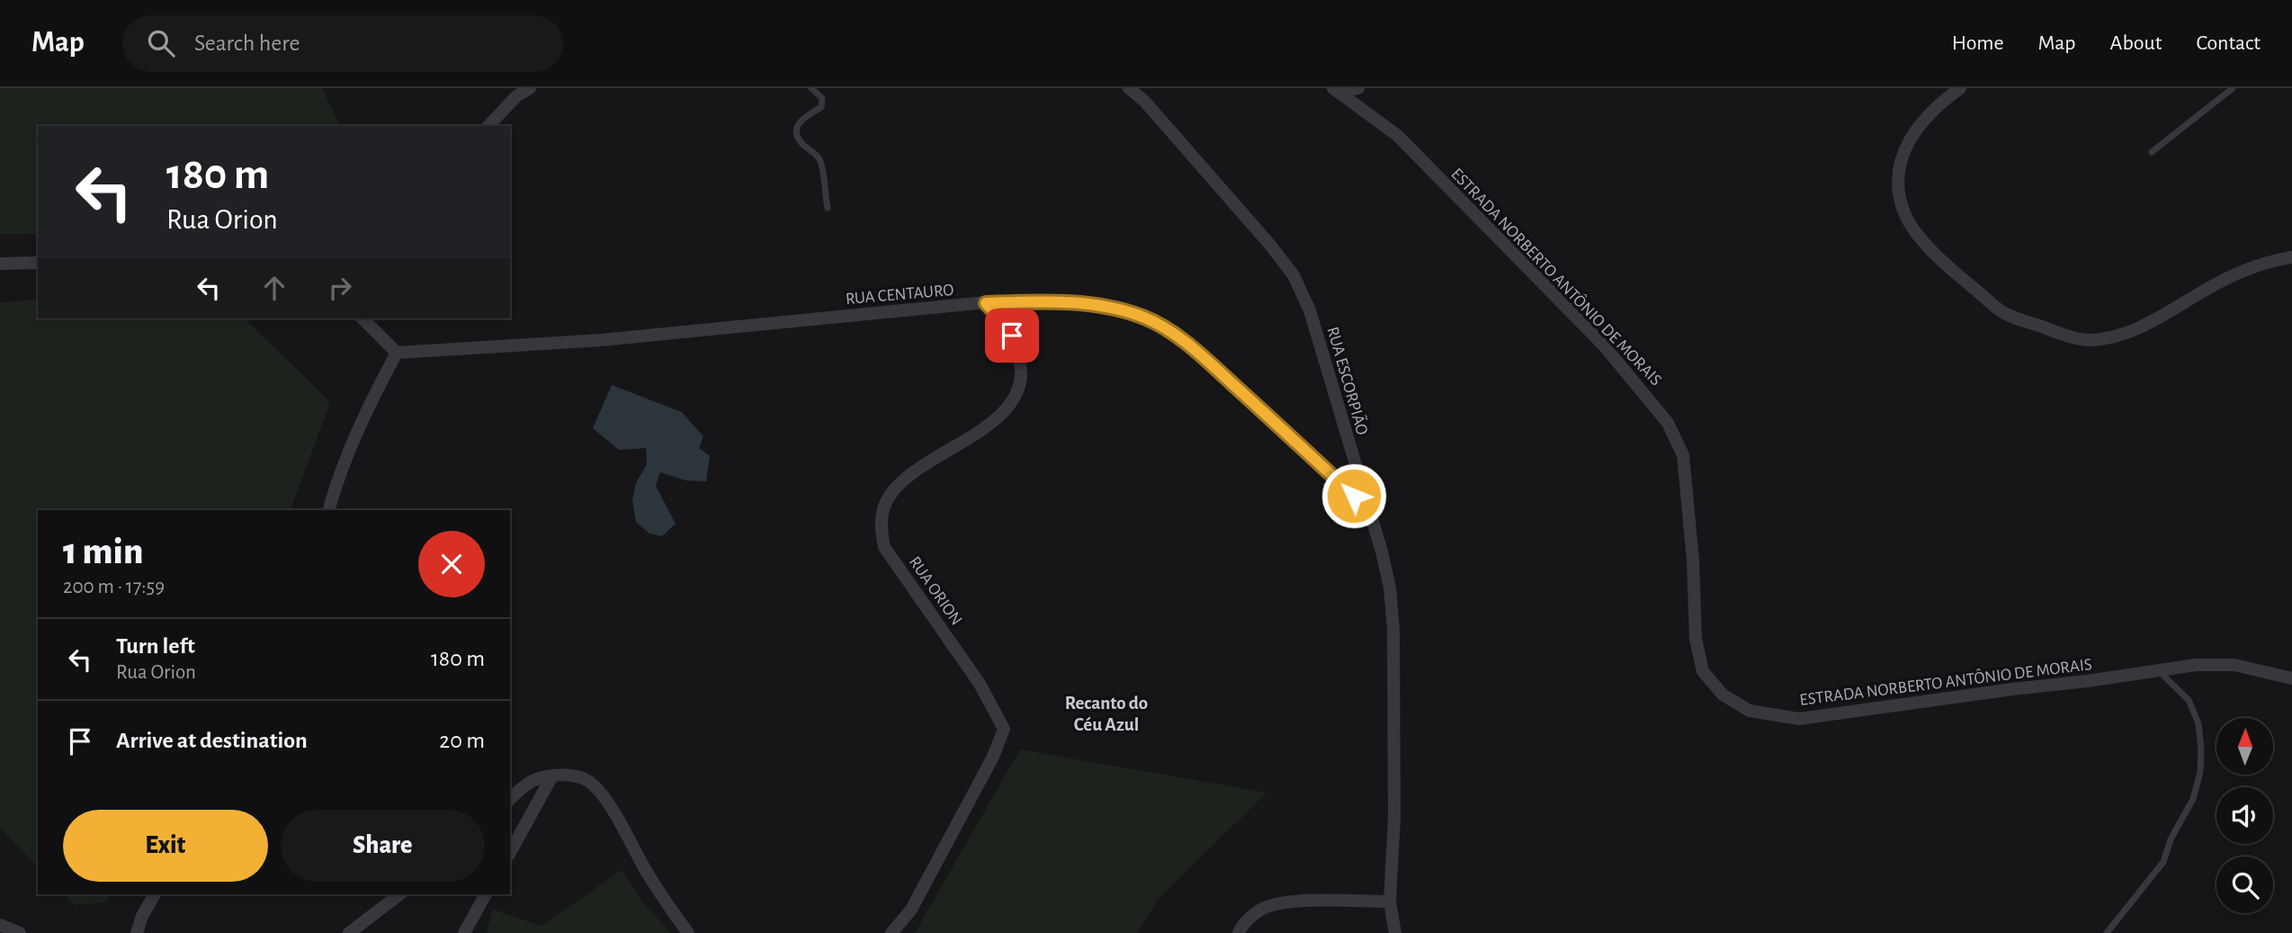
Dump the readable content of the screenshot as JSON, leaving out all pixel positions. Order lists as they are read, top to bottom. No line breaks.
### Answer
{"streets":{"street":["ESTRADA NORBERTO ANTÔNIO DE MORAIS","RUA CENTAURO","RUA ESCORPIÃO","RUA ORION"]},"crossings":[["RUA CENTAURO","RUA ESCORPIÃO"],["RUA CENTAURO","RUA ORION"]],"districts":["Recanto do Céu Azul"],"north":"top","page":{"header":"Map","search":"Search here","nav":["Home","Map","About","Contact"],"turn":["180 m","Rua Orion"],"heading":["1 min","200 m · 17:59"],"list":[{"name":"Turn left","note":"Rua Orion","value":"180 m"},{"name":"Arrive at destination","value":"20 m"}],"buttons":["Exit","Share"]}}
